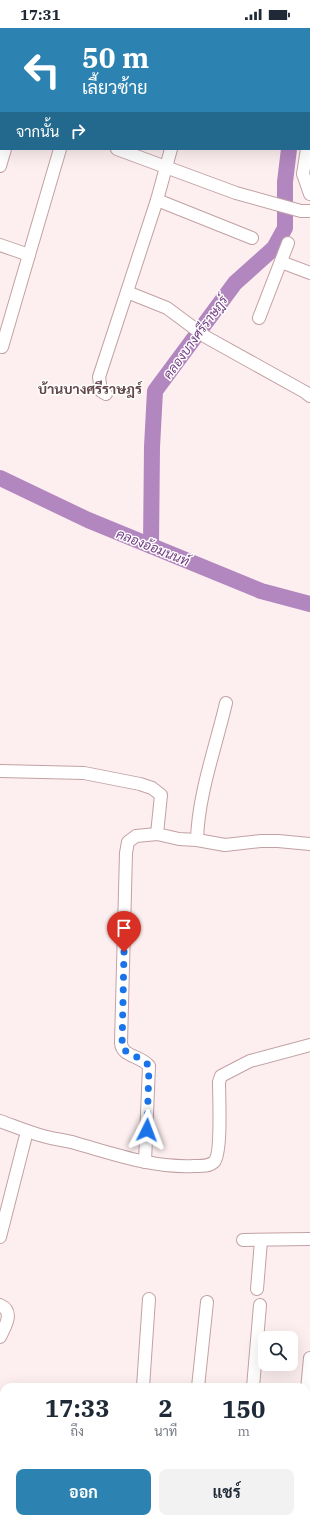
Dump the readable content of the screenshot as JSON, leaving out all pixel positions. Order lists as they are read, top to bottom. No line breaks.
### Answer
{"districts":["บ้านบางศรีราษฎร์"],"water":["คลองบางศรีราษฎร์","คลองอ้อมนนท์"],"page":{"status":"17:31","turn":["50 m","เลี้ยวซ้าย"],"then":"จากนั้น","eta":["17:33","ถึง","2","นาที","150","m"],"buttons":["ออก","แชร์"]}}
